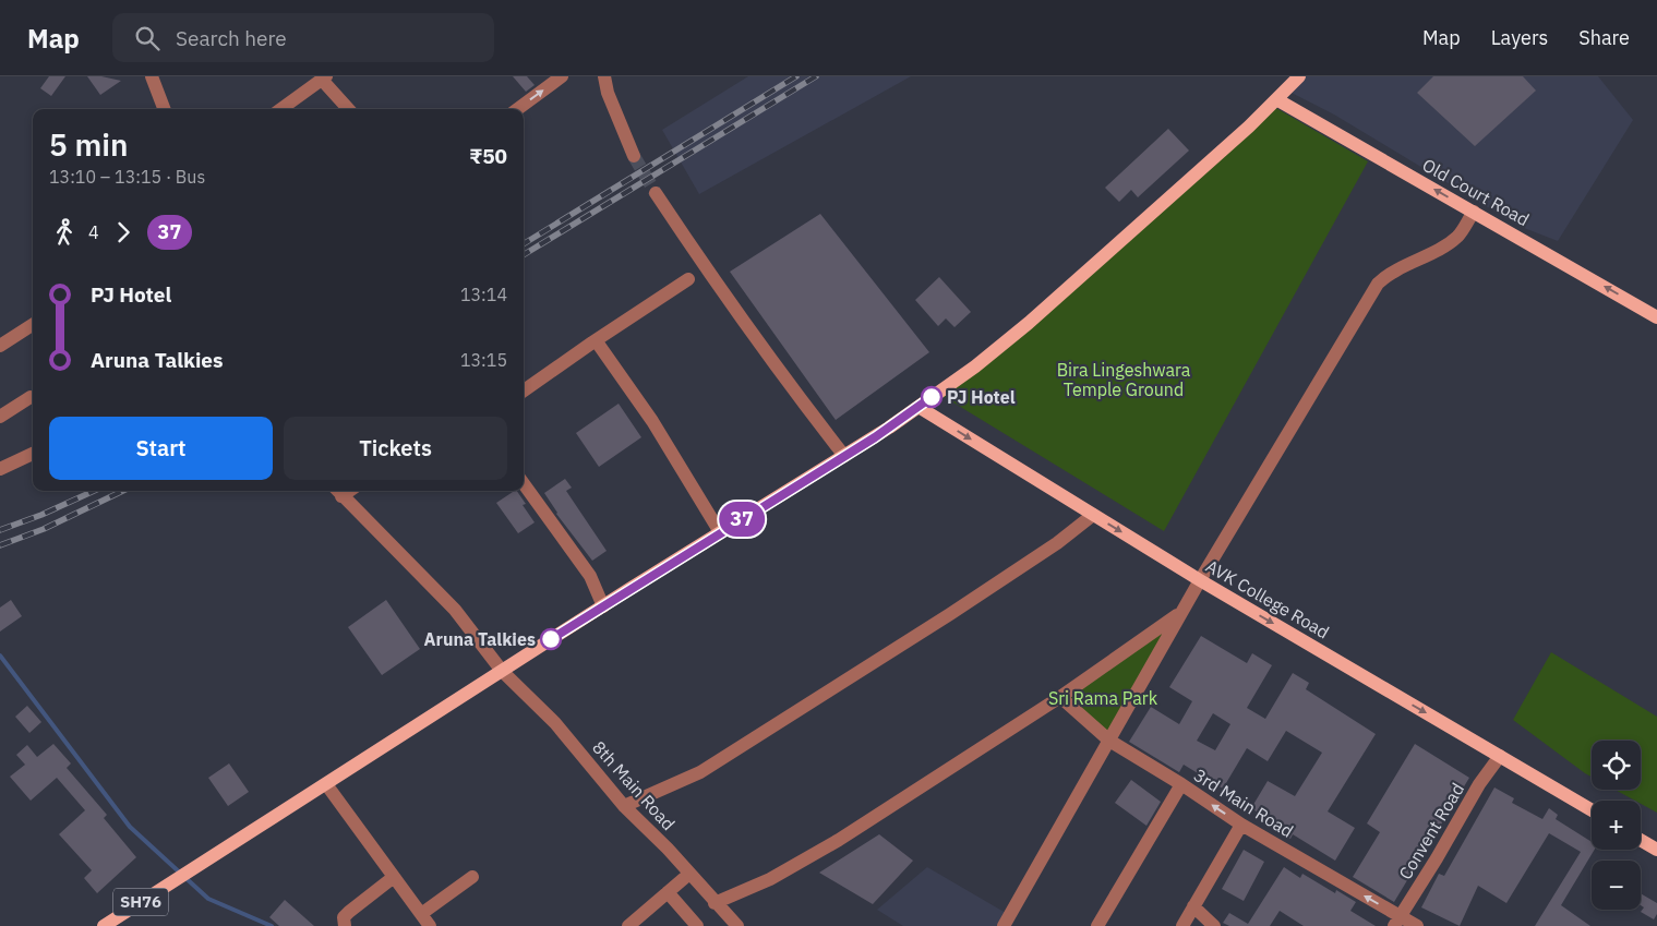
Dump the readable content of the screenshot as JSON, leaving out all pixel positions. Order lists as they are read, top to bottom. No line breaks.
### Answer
{"streets":{"main road":["Old Court Road","AVK College Road","SH76"],"street":["8th Main Road","3rd Main Road","Convent Road"]},"crossings":[["Old Court Road","SH76"],["AVK College Road","Convent Road"],["AVK College Road","SH76"],["8th Main Road","SH76"],["3rd Main Road","Convent Road"]],"one_way":["Old Court Road","AVK College Road","3rd Main Road"],"parks":["Bira Lingeshwara Temple Ground","Sri Rama Park"],"places":["PJ Hotel","Aruna Talkies"],"lines":["bus line 37"],"page":{"header":"Map","search":"Search here","nav":["Map","Layers","Share"],"on_map":"37","heading":["5 min","13:10 – 13:15 · Bus","₹50"],"legs":["4","37"],"list":[{"name":"PJ Hotel","value":"13:14"},{"name":"Aruna Talkies","value":"13:15"}],"buttons":["Start","Tickets"],"map_buttons":["+","−"]}}
